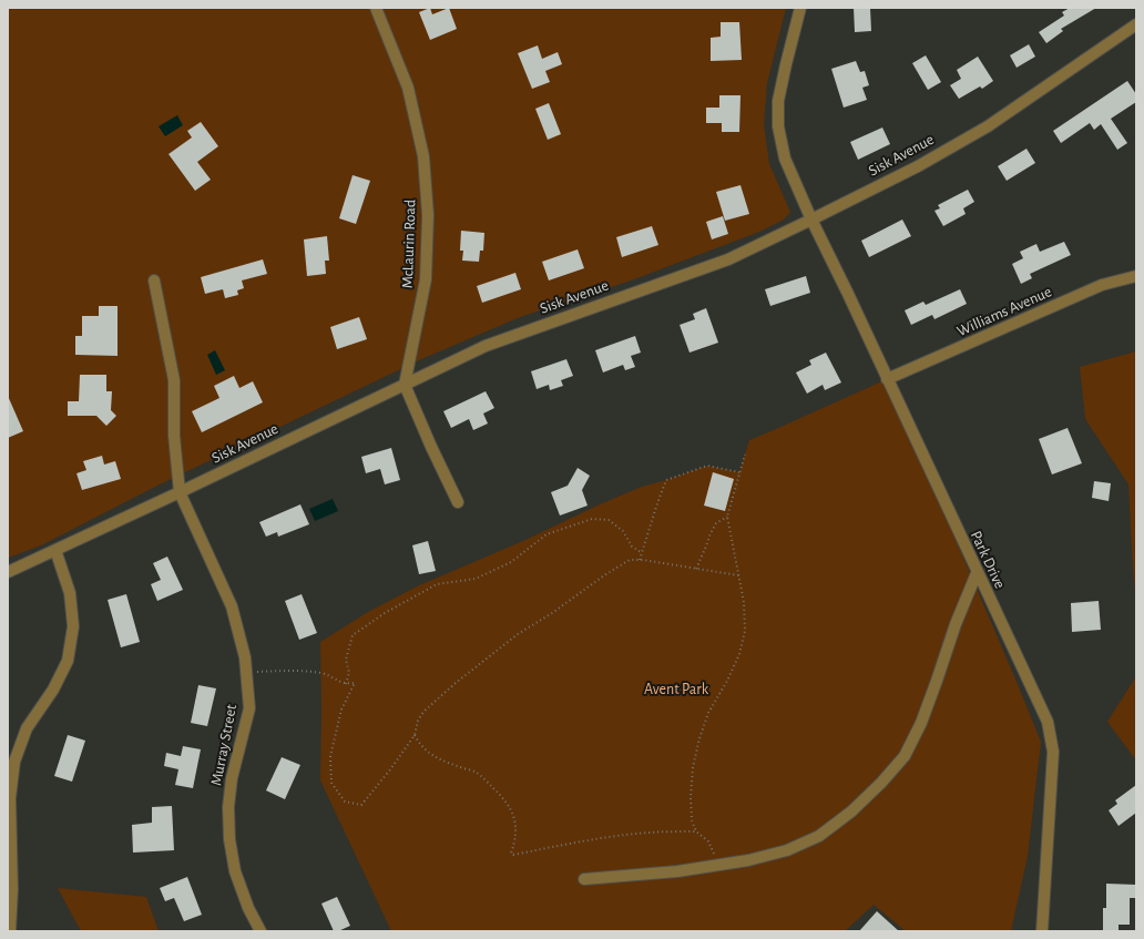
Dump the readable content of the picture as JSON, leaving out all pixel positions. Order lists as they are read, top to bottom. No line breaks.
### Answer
{"streets":{"street":["Sisk Avenue","McLaurin Road","Williams Avenue","Park Drive","Murray Street"]},"crossings":[["Sisk Avenue","McLaurin Road"],["Sisk Avenue","Park Drive"],["Sisk Avenue","Murray Street"],["Williams Avenue","Park Drive"]],"parks":["Avent Park"]}
